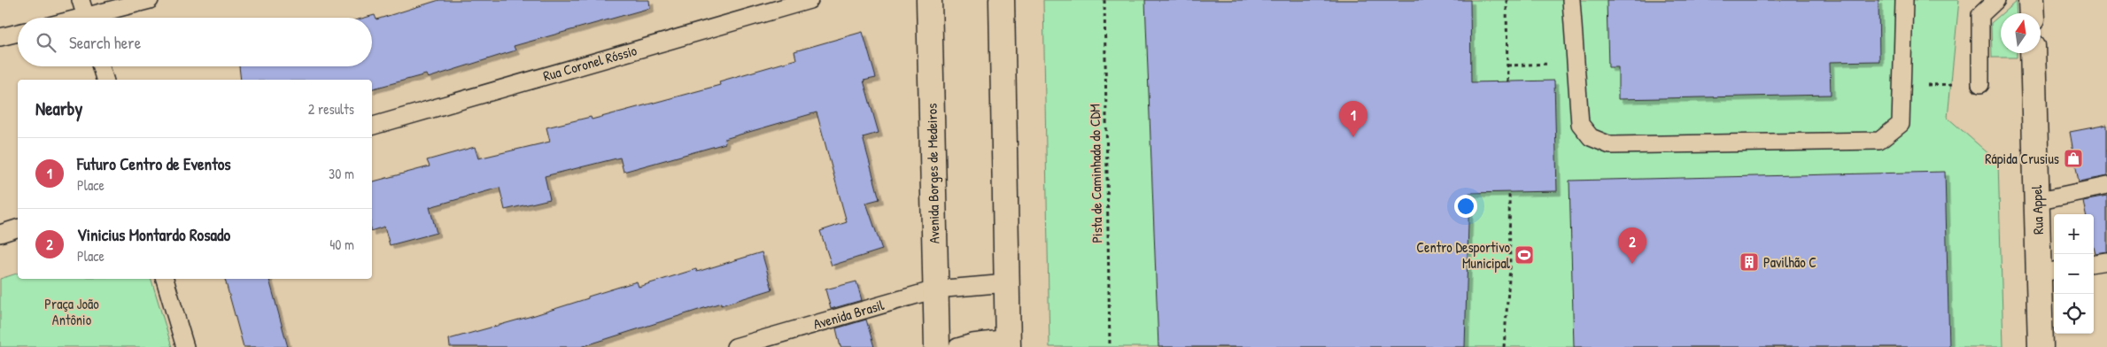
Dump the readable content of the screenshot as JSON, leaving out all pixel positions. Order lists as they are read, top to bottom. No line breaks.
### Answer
{"streets":{"main road":["Avenida Borges de Medeiros","Rua Appel"],"lane":["Rua Coronel Róssio","Avenida Brasil"],"path":["Pista de Caminhada do CDM"]},"crossings":[["Avenida Borges de Medeiros","Avenida Brasil"]],"parks":["Praça João Antônio"],"places":{"shop":["Rápida Crusius"],"sports":["Centro Desportivo Municipal"],"building":["Pavilhão C"]},"north":"top","page":{"search":"Search here","heading":["Nearby","2 results"],"pins":["1","2"],"list":[{"mark":"1","name":"Futuro Centro de Eventos","note":"Place","value":"30 m"},{"mark":"2","name":"Vinicius Montardo Rosado","note":"Place","value":"40 m"}],"map_buttons":["+","−"]}}
